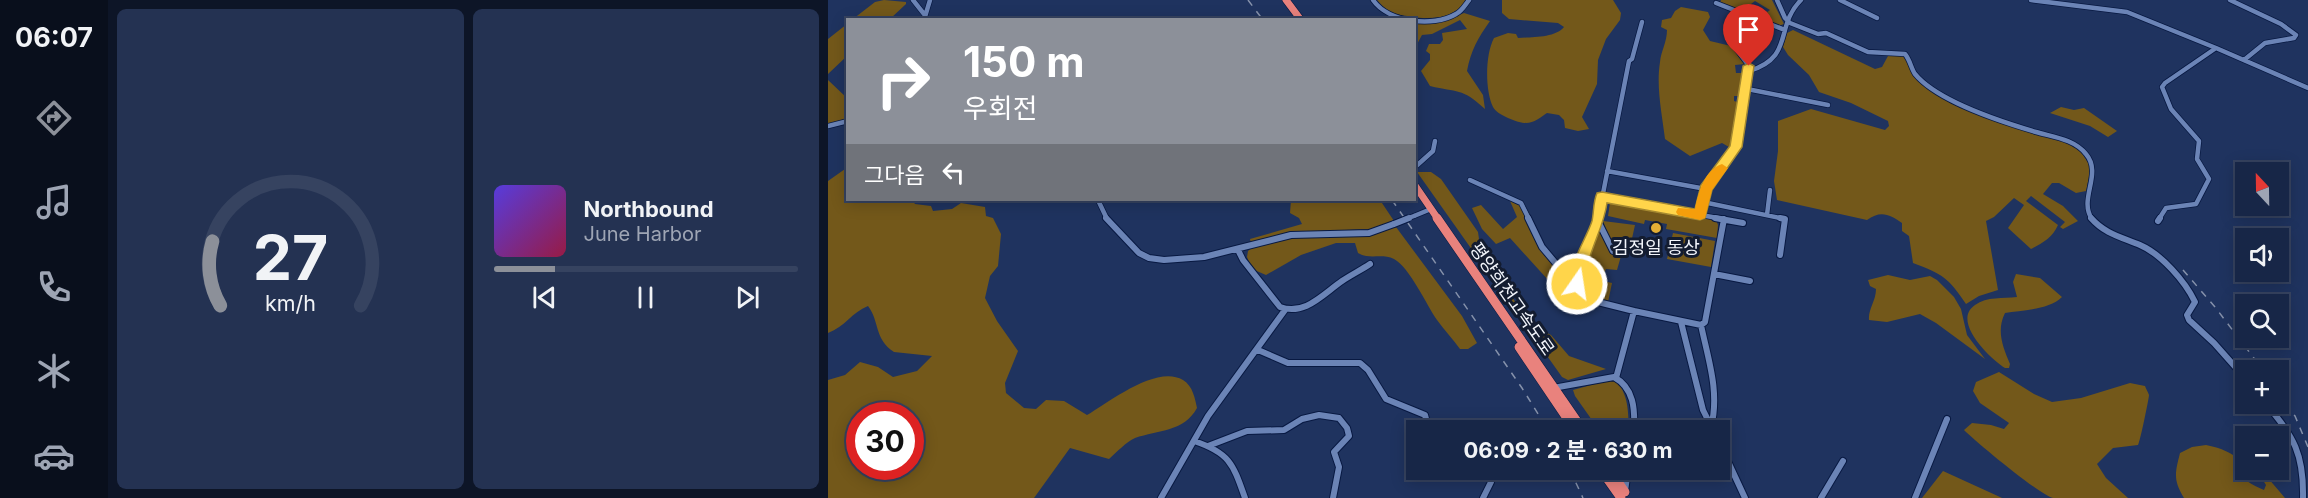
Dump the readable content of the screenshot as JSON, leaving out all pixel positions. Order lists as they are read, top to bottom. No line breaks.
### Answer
{"streets":{"highway":["평양희천고속도로"]},"places":["김정일 동상"],"north":"top","page":{"tabs":"06:07","turn":["150 m","우회전"],"then":"그다음","map_buttons":["+","−"],"song":["Northbound","June Harbor"],"limit":"30","trip":"06:09 · 2 분 · 630 m","gauge":["27","km/h"]}}
